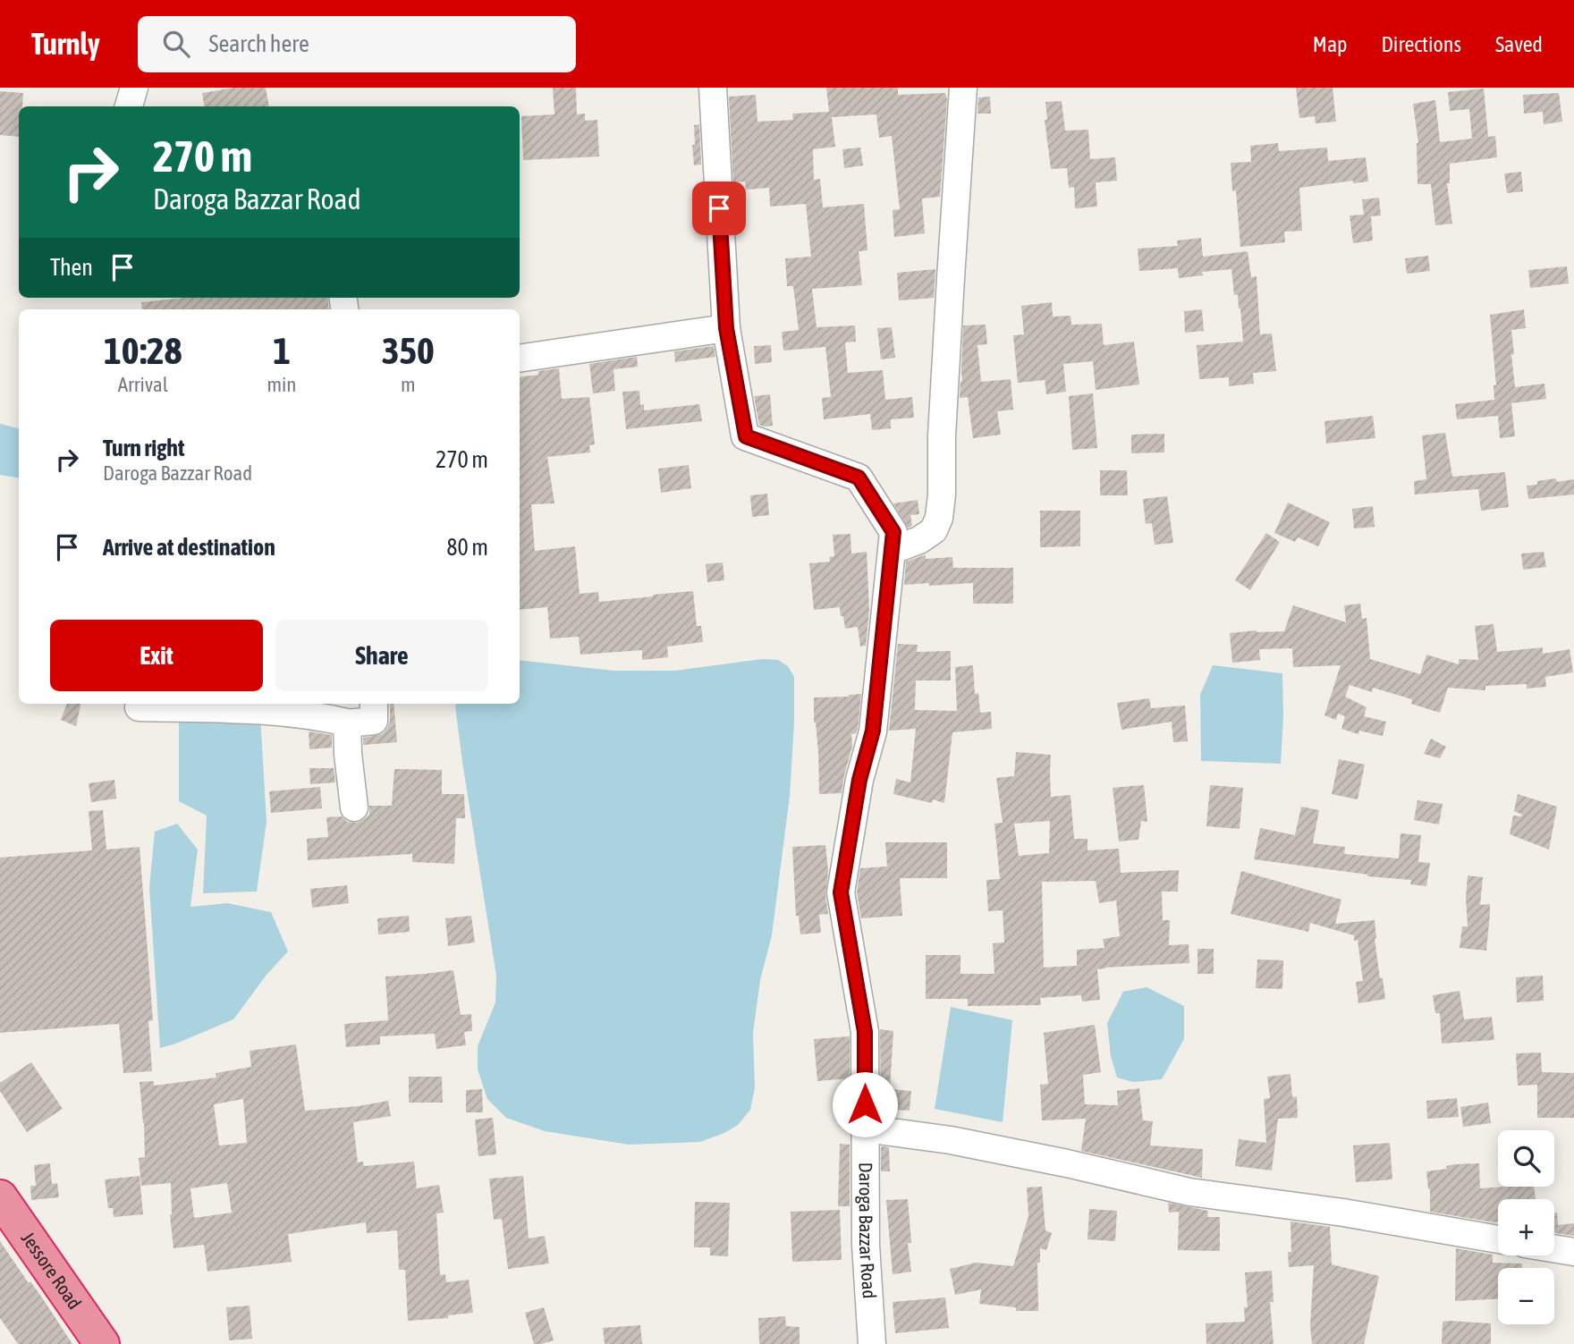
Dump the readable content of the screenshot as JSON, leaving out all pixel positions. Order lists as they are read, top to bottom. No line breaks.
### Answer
{"streets":{"highway":["Jessore Road"],"street":["Daroga Bazzar Road"]},"page":{"header":"Turnly","search":"Search here","nav":["Map","Directions","Saved"],"turn":["270 m","Daroga Bazzar Road"],"then":"Then","eta":["10:28","Arrival","1","min","350","m"],"list":[{"name":"Turn right","note":"Daroga Bazzar Road","value":"270 m"},{"name":"Arrive at destination","value":"80 m"}],"buttons":["Exit","Share"],"map_buttons":["+","−"]}}
